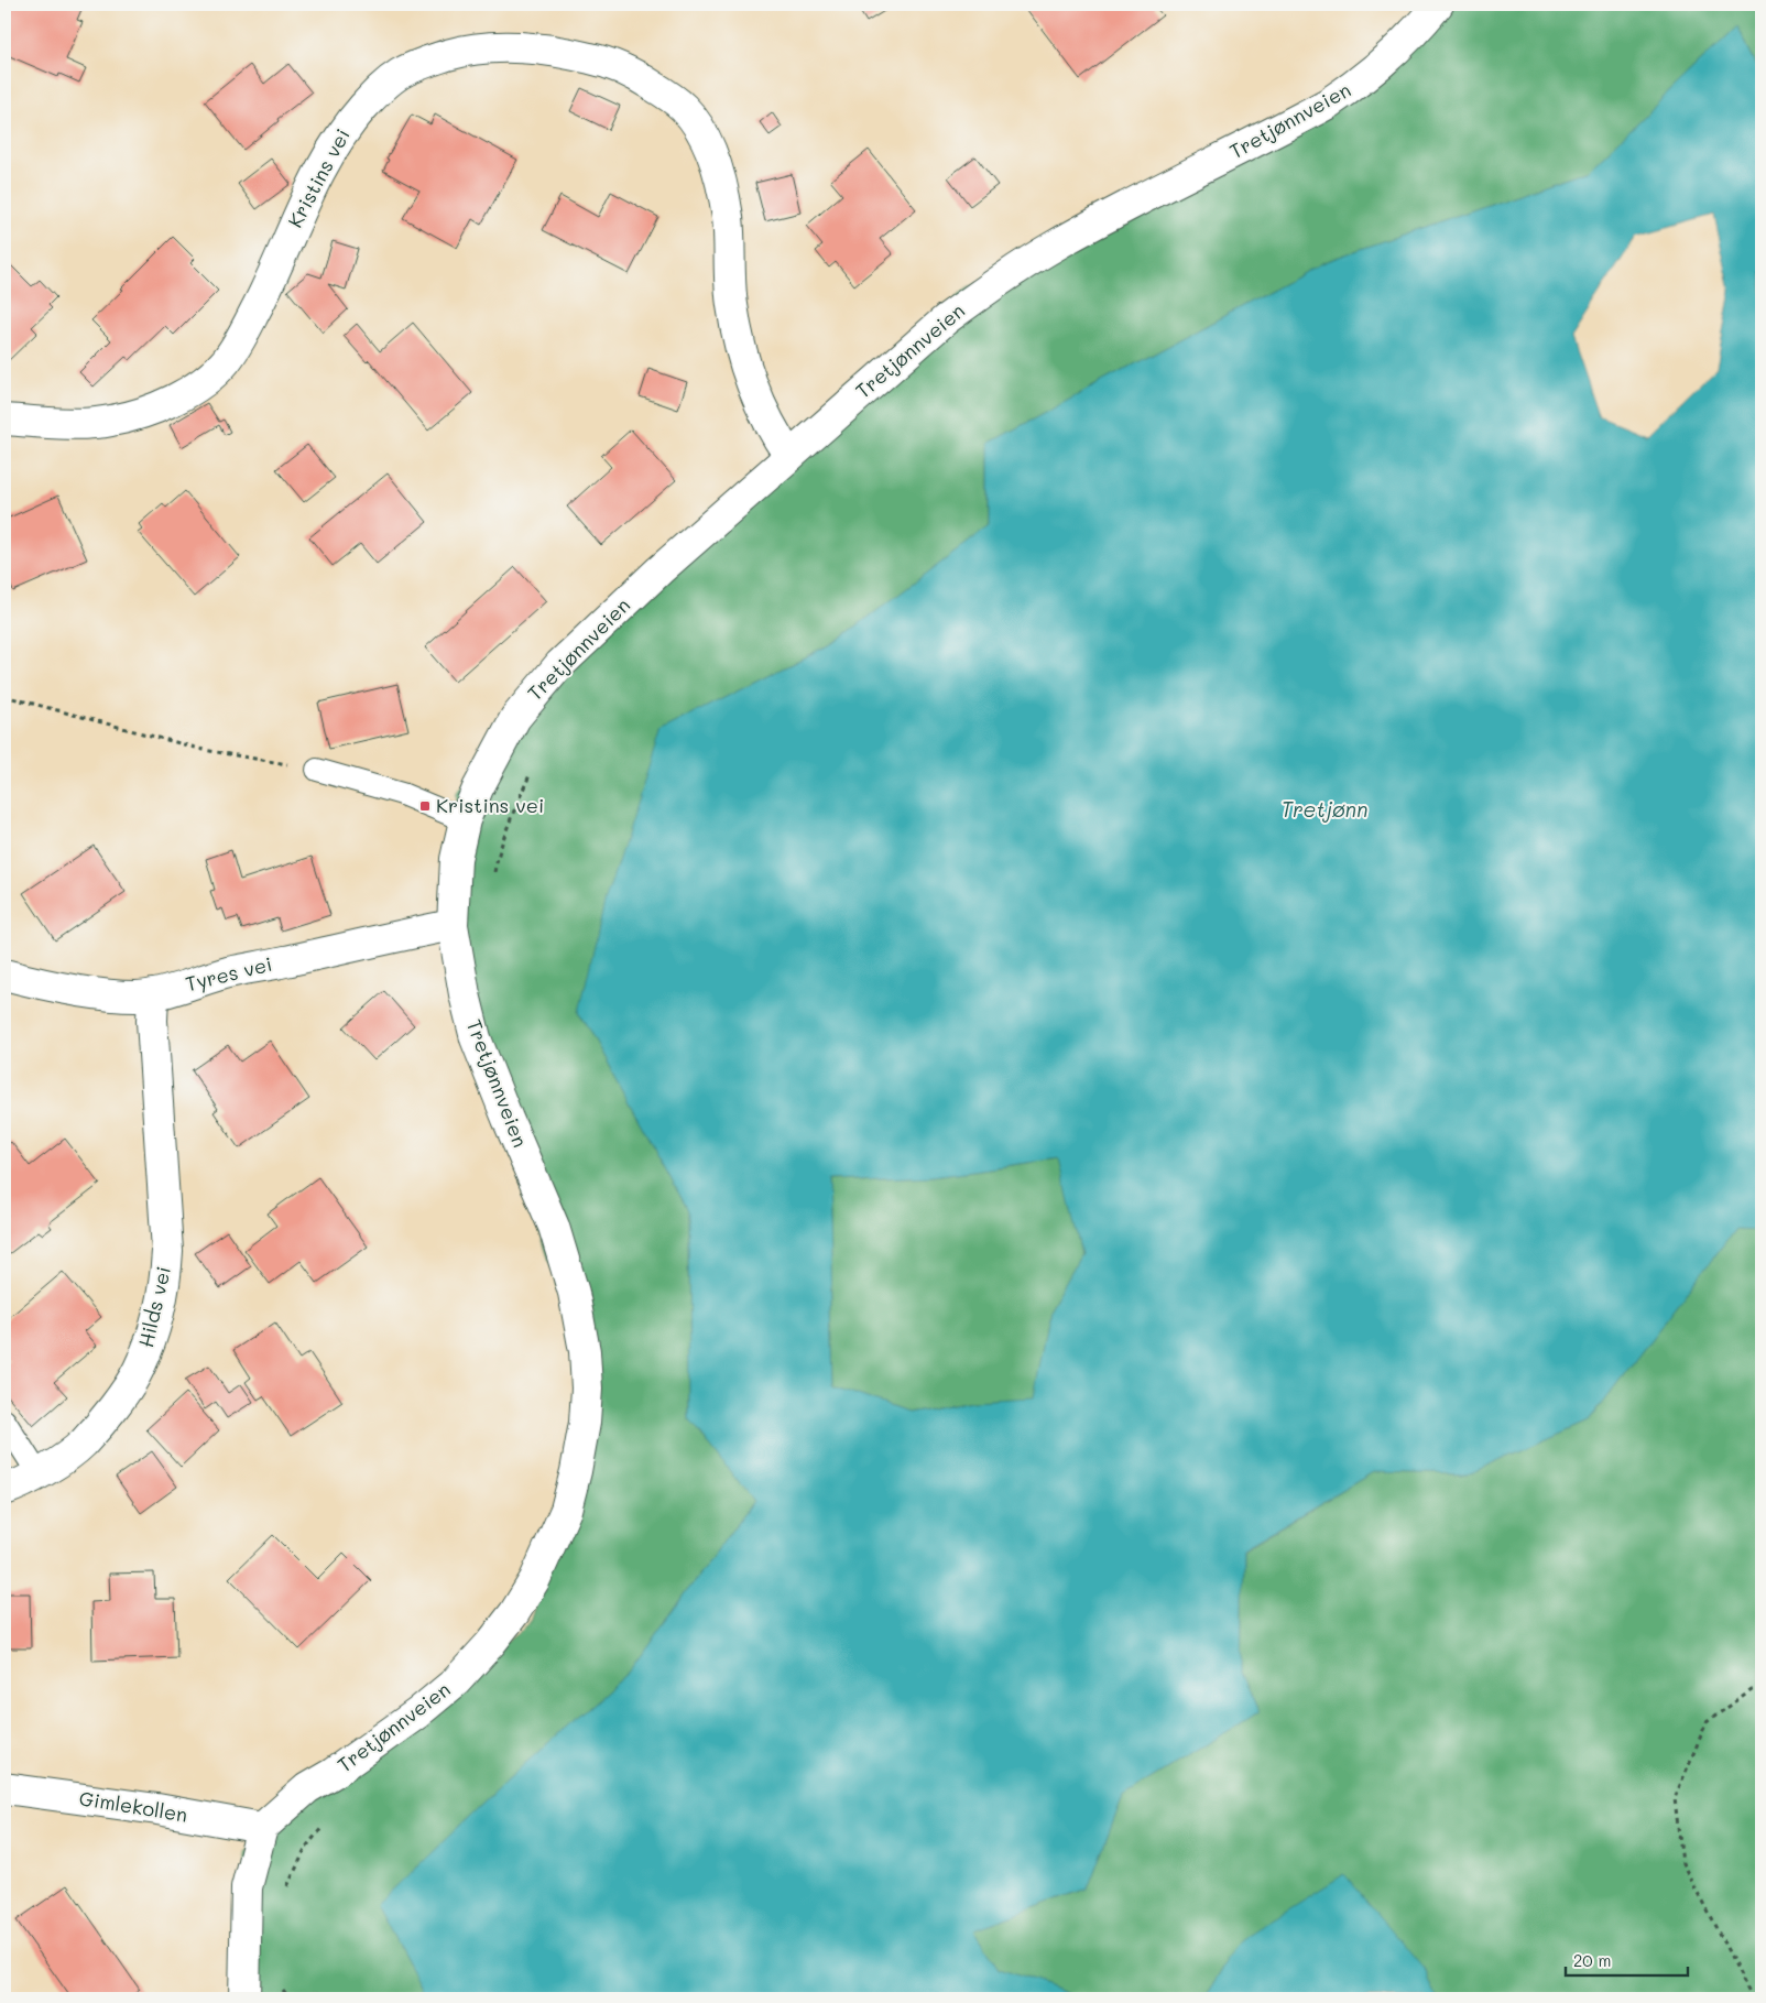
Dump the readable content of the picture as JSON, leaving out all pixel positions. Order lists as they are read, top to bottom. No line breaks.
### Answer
{"streets":{"street":["Tretjønnveien","Kristins vei","Tyres vei","Hilds vei","Gimlekollen"]},"crossings":[["Tretjønnveien","Kristins vei"],["Tretjønnveien","Tyres vei"],["Tretjønnveien","Gimlekollen"],["Tyres vei","Hilds vei"]],"water":["Tretjønn"],"places":{"transit":["Kristins vei"]},"scale_bar":"20 m"}
